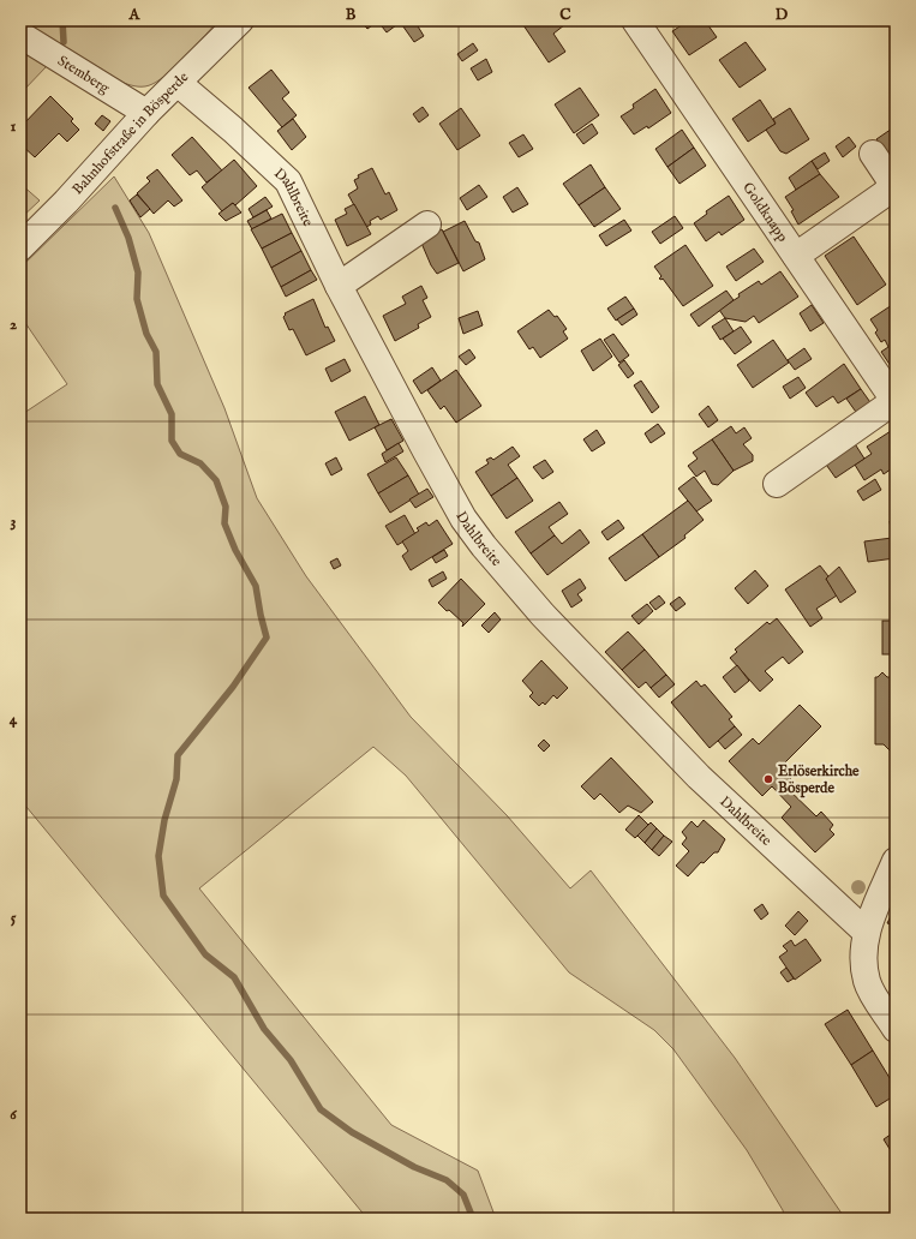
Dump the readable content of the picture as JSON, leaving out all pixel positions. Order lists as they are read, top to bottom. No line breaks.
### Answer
{"streets":{"street":["Stemberg","Bahnhofstraße in Bösperde","Dahlbreite","Goldknapp"]},"crossings":[["Stemberg","Bahnhofstraße in Bösperde"],["Bahnhofstraße in Bösperde","Dahlbreite"]],"places":["Erlöserkirche Bösperde"],"grid":{"columns":["A","B","C","D"],"rows":["1","2","3","4","5","6"]}}
